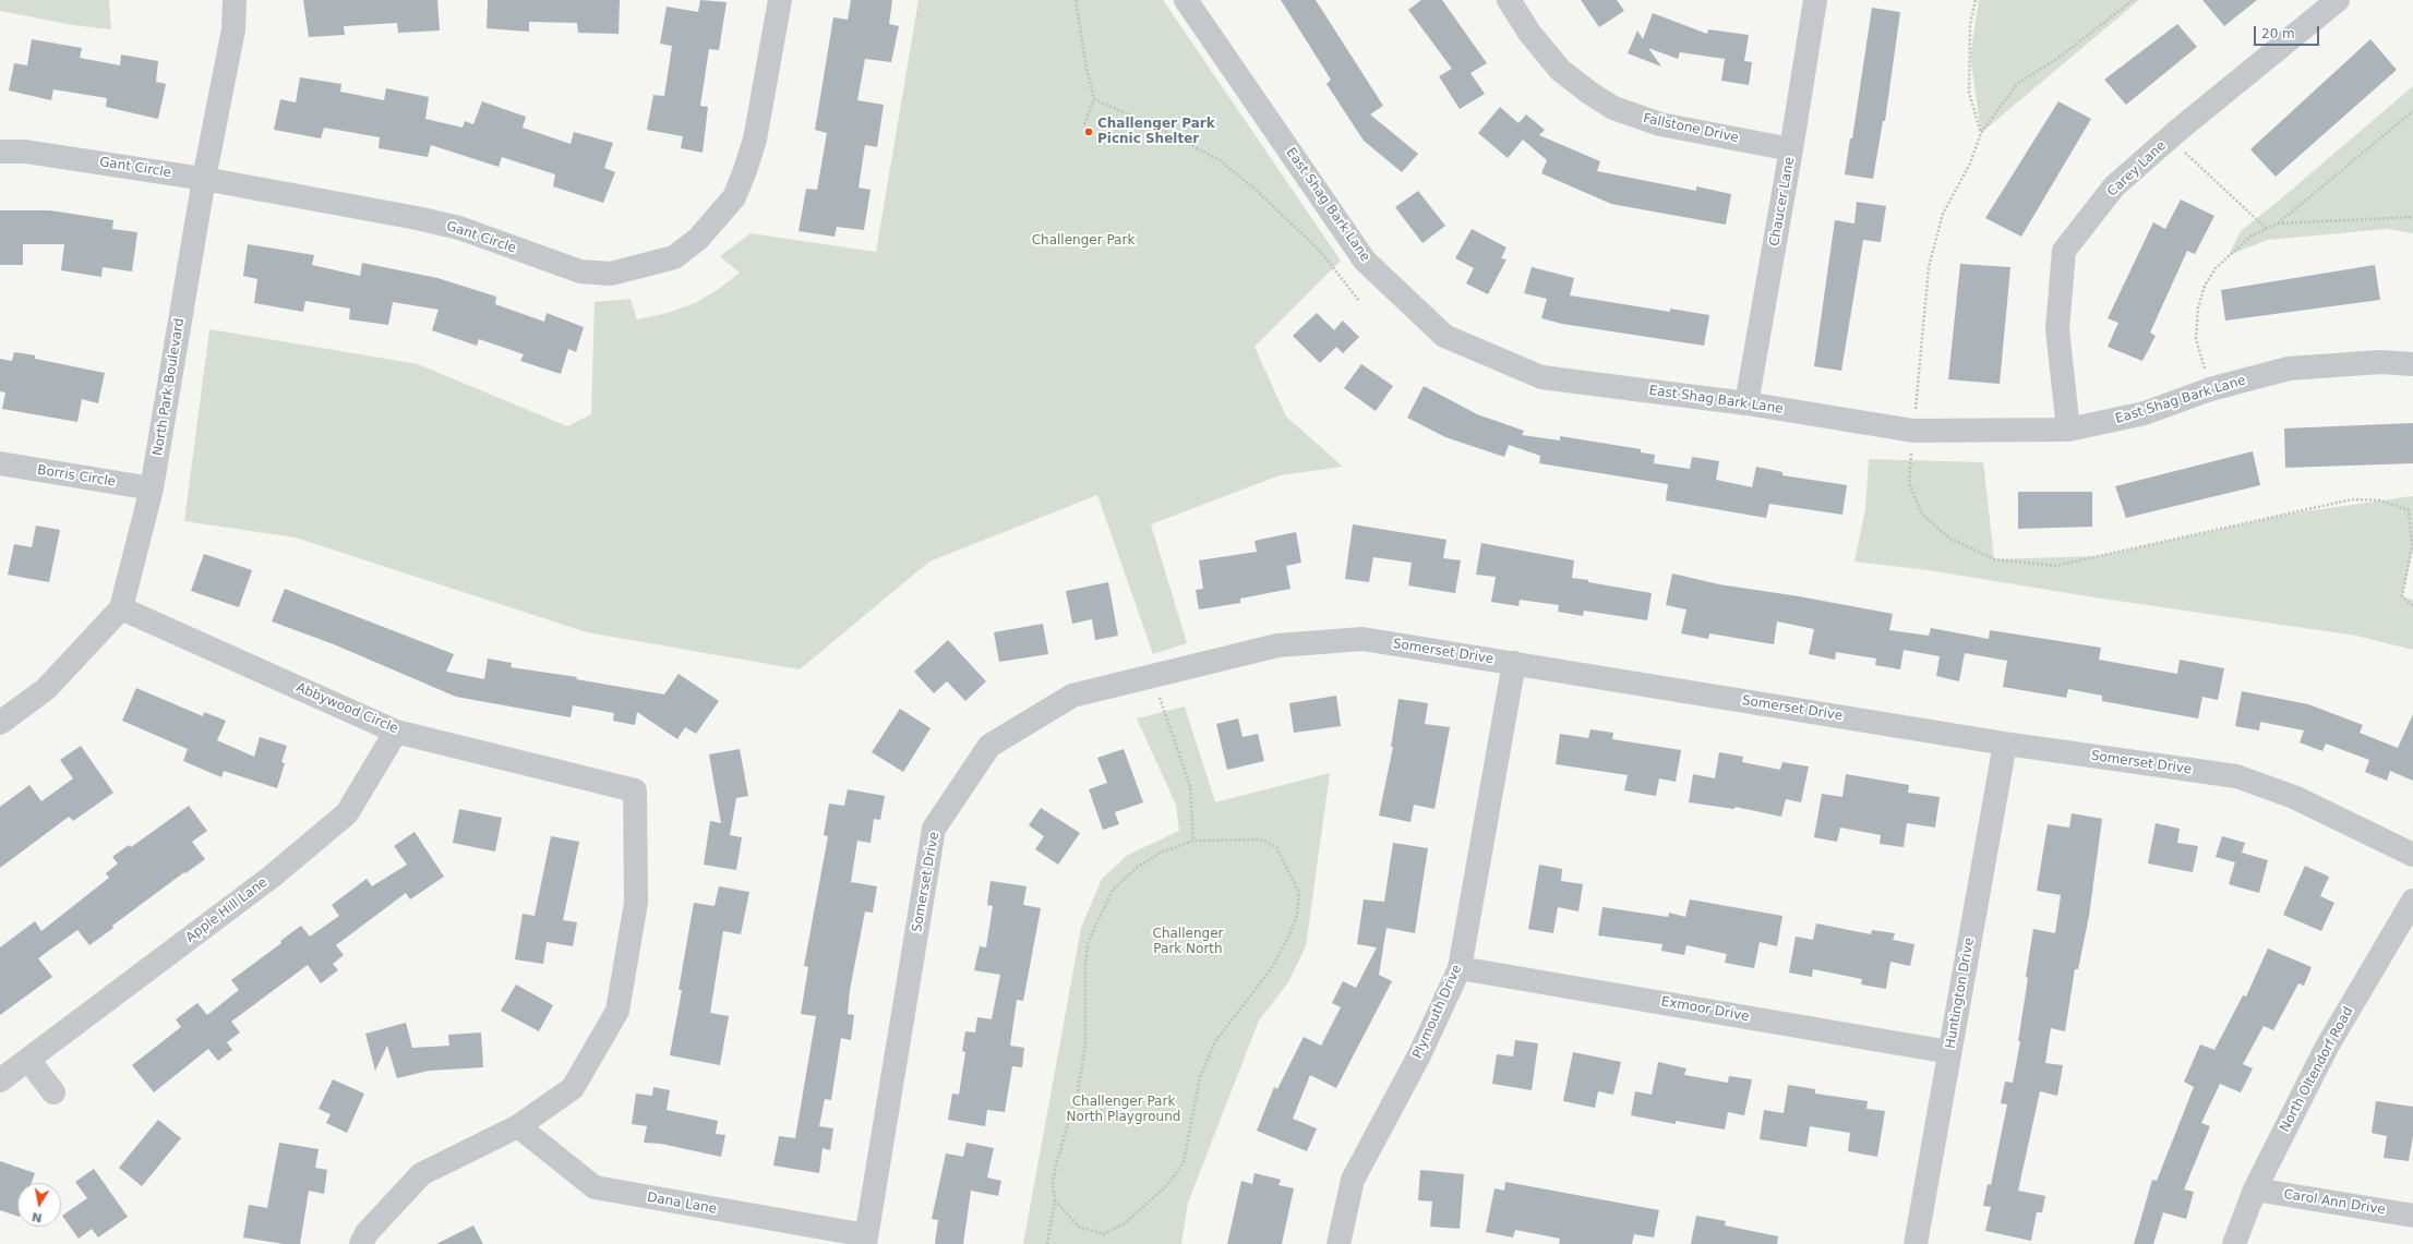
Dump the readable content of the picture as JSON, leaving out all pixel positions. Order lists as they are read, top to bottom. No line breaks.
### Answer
{"streets":{"street":["Fallstone Drive","Gant Circle","Carey Lane","Chaucer Lane","East Shag Bark Lane","North Park Boulevard","Borris Circle","Somerset Drive","Abbywood Circle","Apple Hill Lane","Huntington Drive","Exmoor Drive","Plymouth Drive","North Oltendorf Road","Carol Ann Drive","Dana Lane"]},"crossings":[["Fallstone Drive","Chaucer Lane"],["Gant Circle","North Park Boulevard"],["Carey Lane","East Shag Bark Lane"],["Chaucer Lane","East Shag Bark Lane"],["North Park Boulevard","Borris Circle"],["North Park Boulevard","Abbywood Circle"],["Somerset Drive","Huntington Drive"],["Somerset Drive","Plymouth Drive"],["Somerset Drive","Dana Lane"],["Abbywood Circle","Apple Hill Lane"],["Abbywood Circle","Dana Lane"],["Huntington Drive","Exmoor Drive"],["Exmoor Drive","Plymouth Drive"],["North Oltendorf Road","Carol Ann Drive"]],"parks":["Challenger Park","Challenger Park North","Challenger Park North Playground"],"places":["Challenger Park Picnic Shelter"],"scale_bar":"20 m","north":"bottom"}
